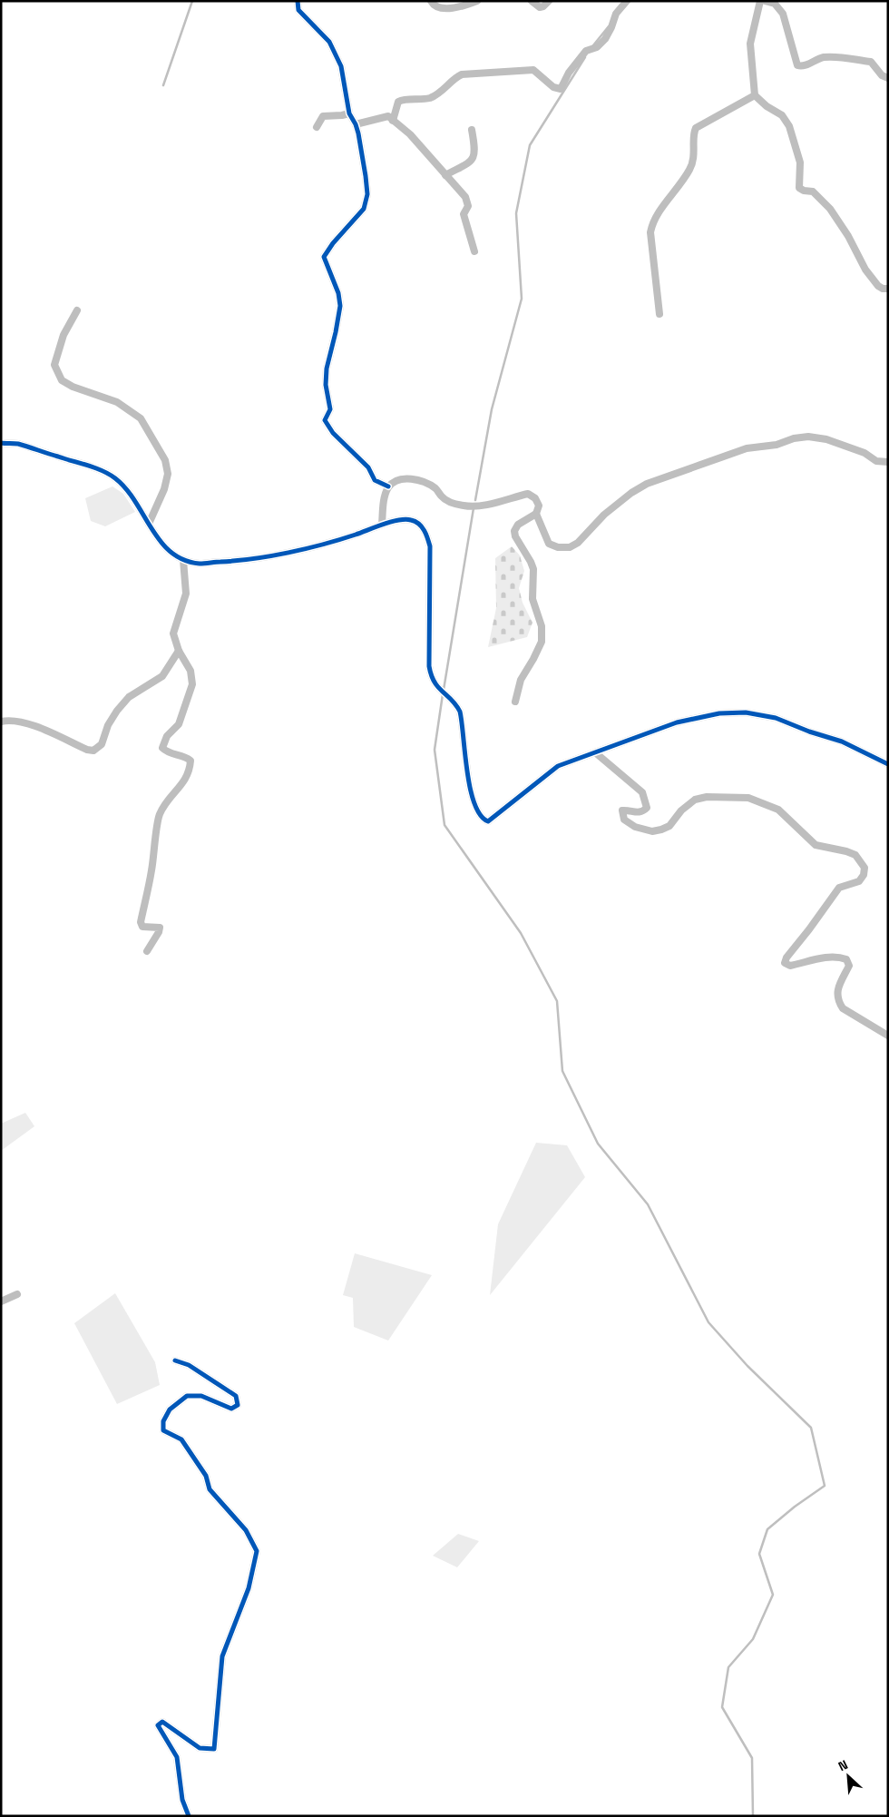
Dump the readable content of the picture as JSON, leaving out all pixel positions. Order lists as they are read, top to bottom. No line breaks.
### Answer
{"north":"top left"}
